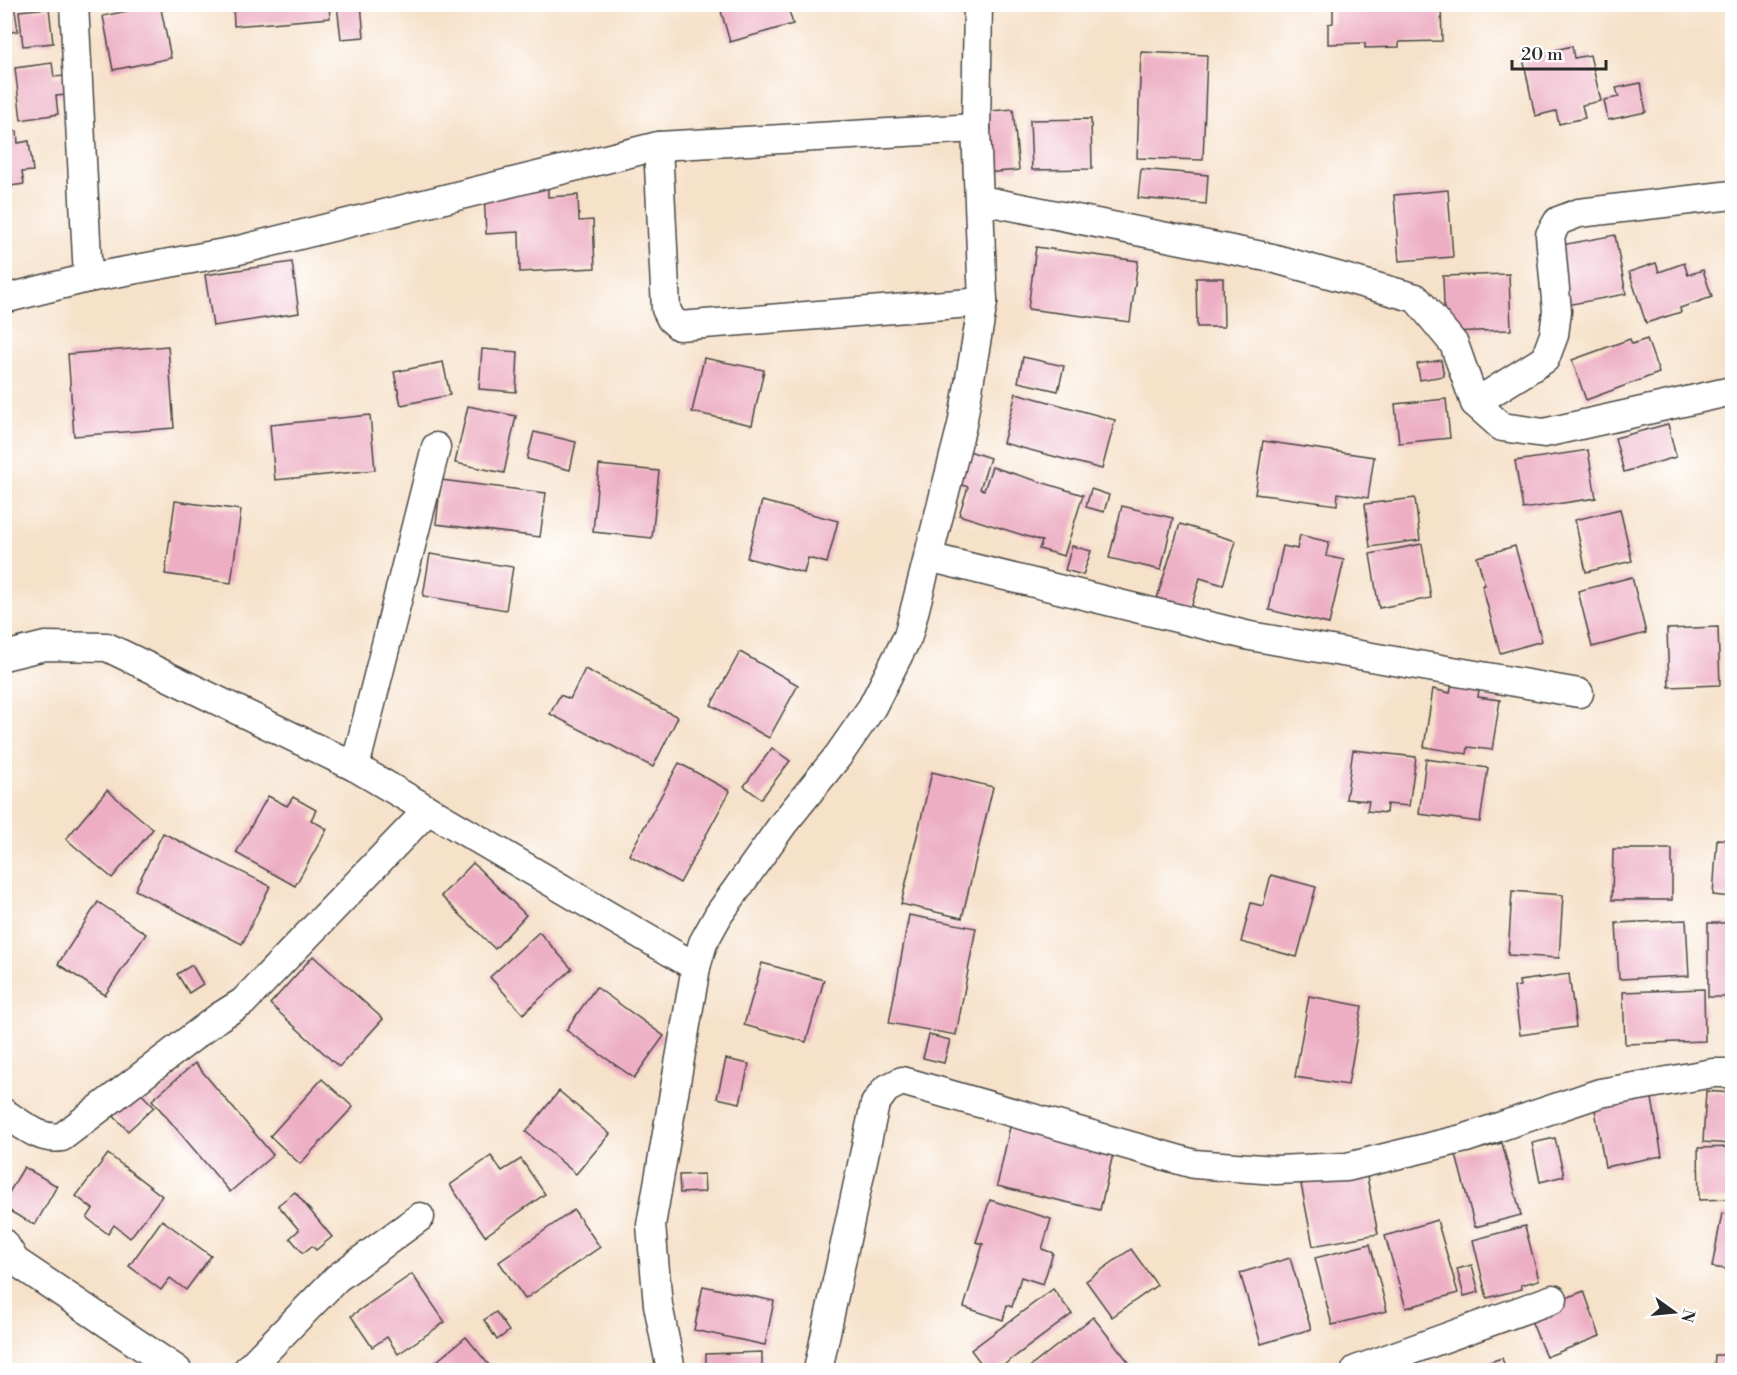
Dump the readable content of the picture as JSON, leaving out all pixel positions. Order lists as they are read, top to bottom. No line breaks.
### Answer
{"scale_bar":"20 m","north":"right"}
